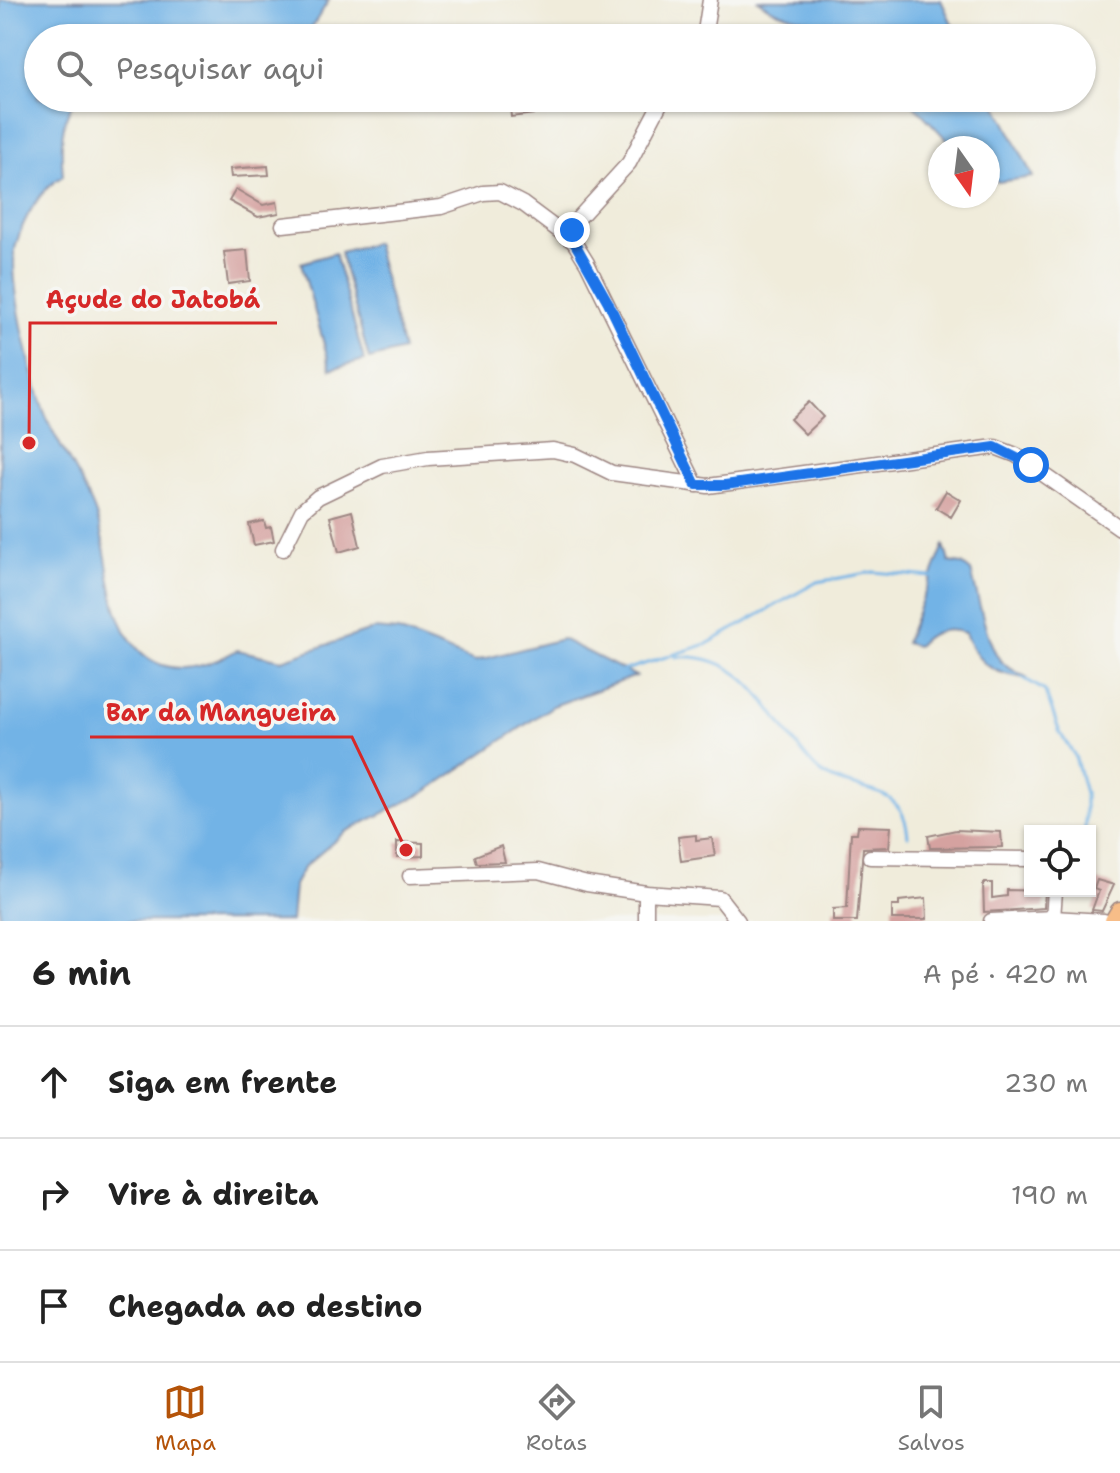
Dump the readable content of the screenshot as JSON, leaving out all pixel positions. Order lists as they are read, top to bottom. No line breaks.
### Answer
{"places":["Açude do Jatobá","Bar da Mangueira"],"north":"bottom","page":{"search":"Pesquisar aqui","heading":["6 min","A pé · 420 m"],"list":[["Siga em frente","230 m"],["Vire à direita","190 m"],"Chegada ao destino"],"nav":["Mapa","Rotas","Salvos"]}}
